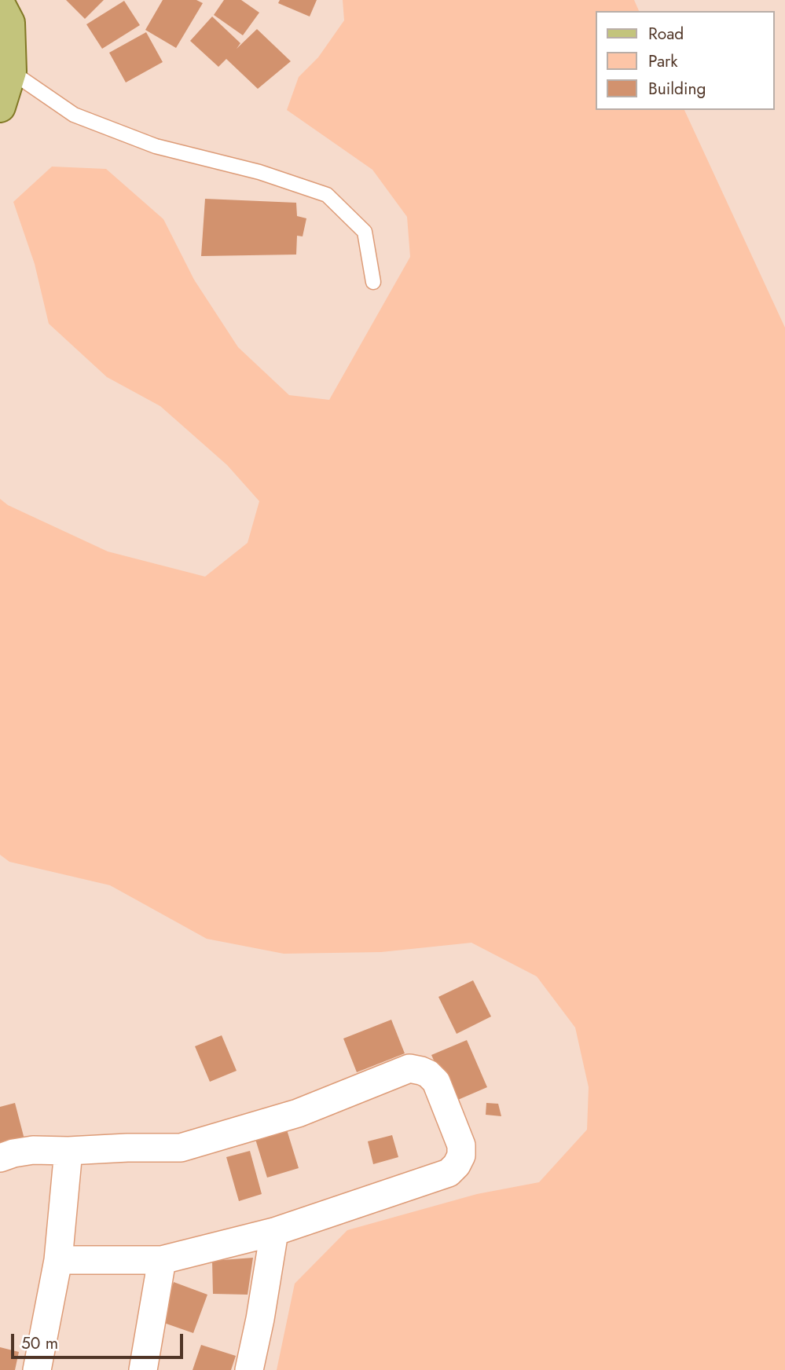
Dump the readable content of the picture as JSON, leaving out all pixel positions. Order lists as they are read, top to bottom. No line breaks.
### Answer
{"legend":["Road","Park","Building"],"scale_bar":"50 m"}
